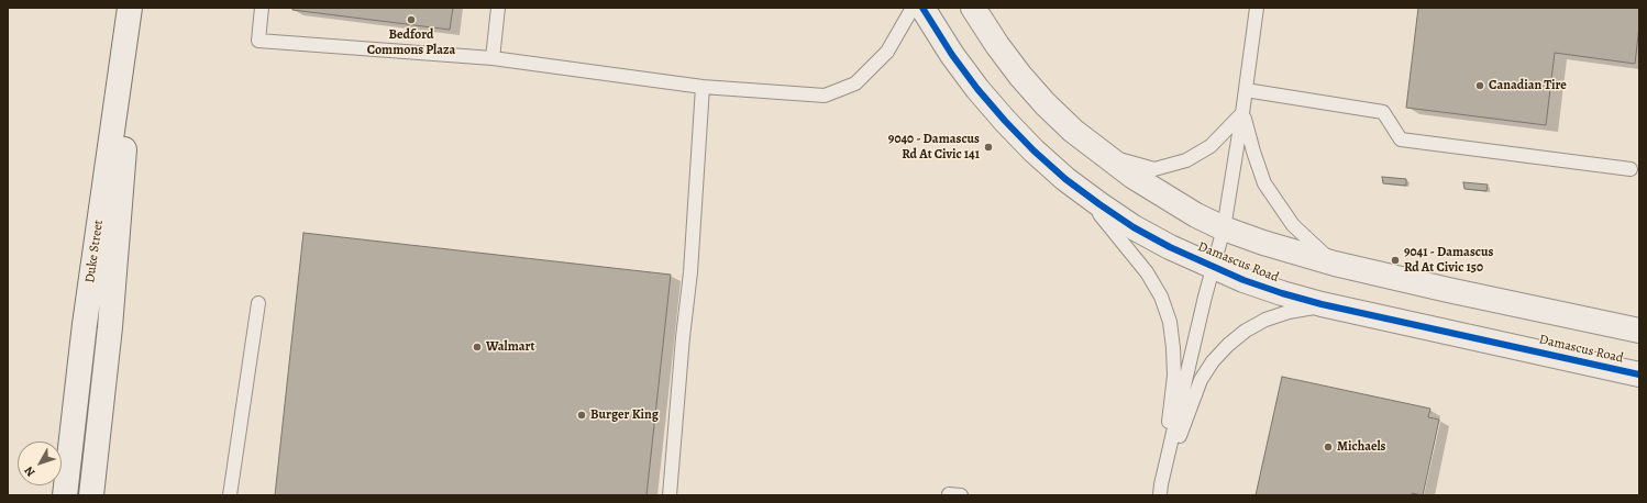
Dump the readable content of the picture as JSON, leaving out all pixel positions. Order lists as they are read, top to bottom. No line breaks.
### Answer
{"streets":{"street":["Duke Street","Damascus Road"]},"places":["Bedford Commons Plaza","Canadian Tire","9040 - Damascus Rd At Civic 141","9041 - Damascus Rd At Civic 150","Walmart","Burger King","Michaels"],"north":"bottom left"}
